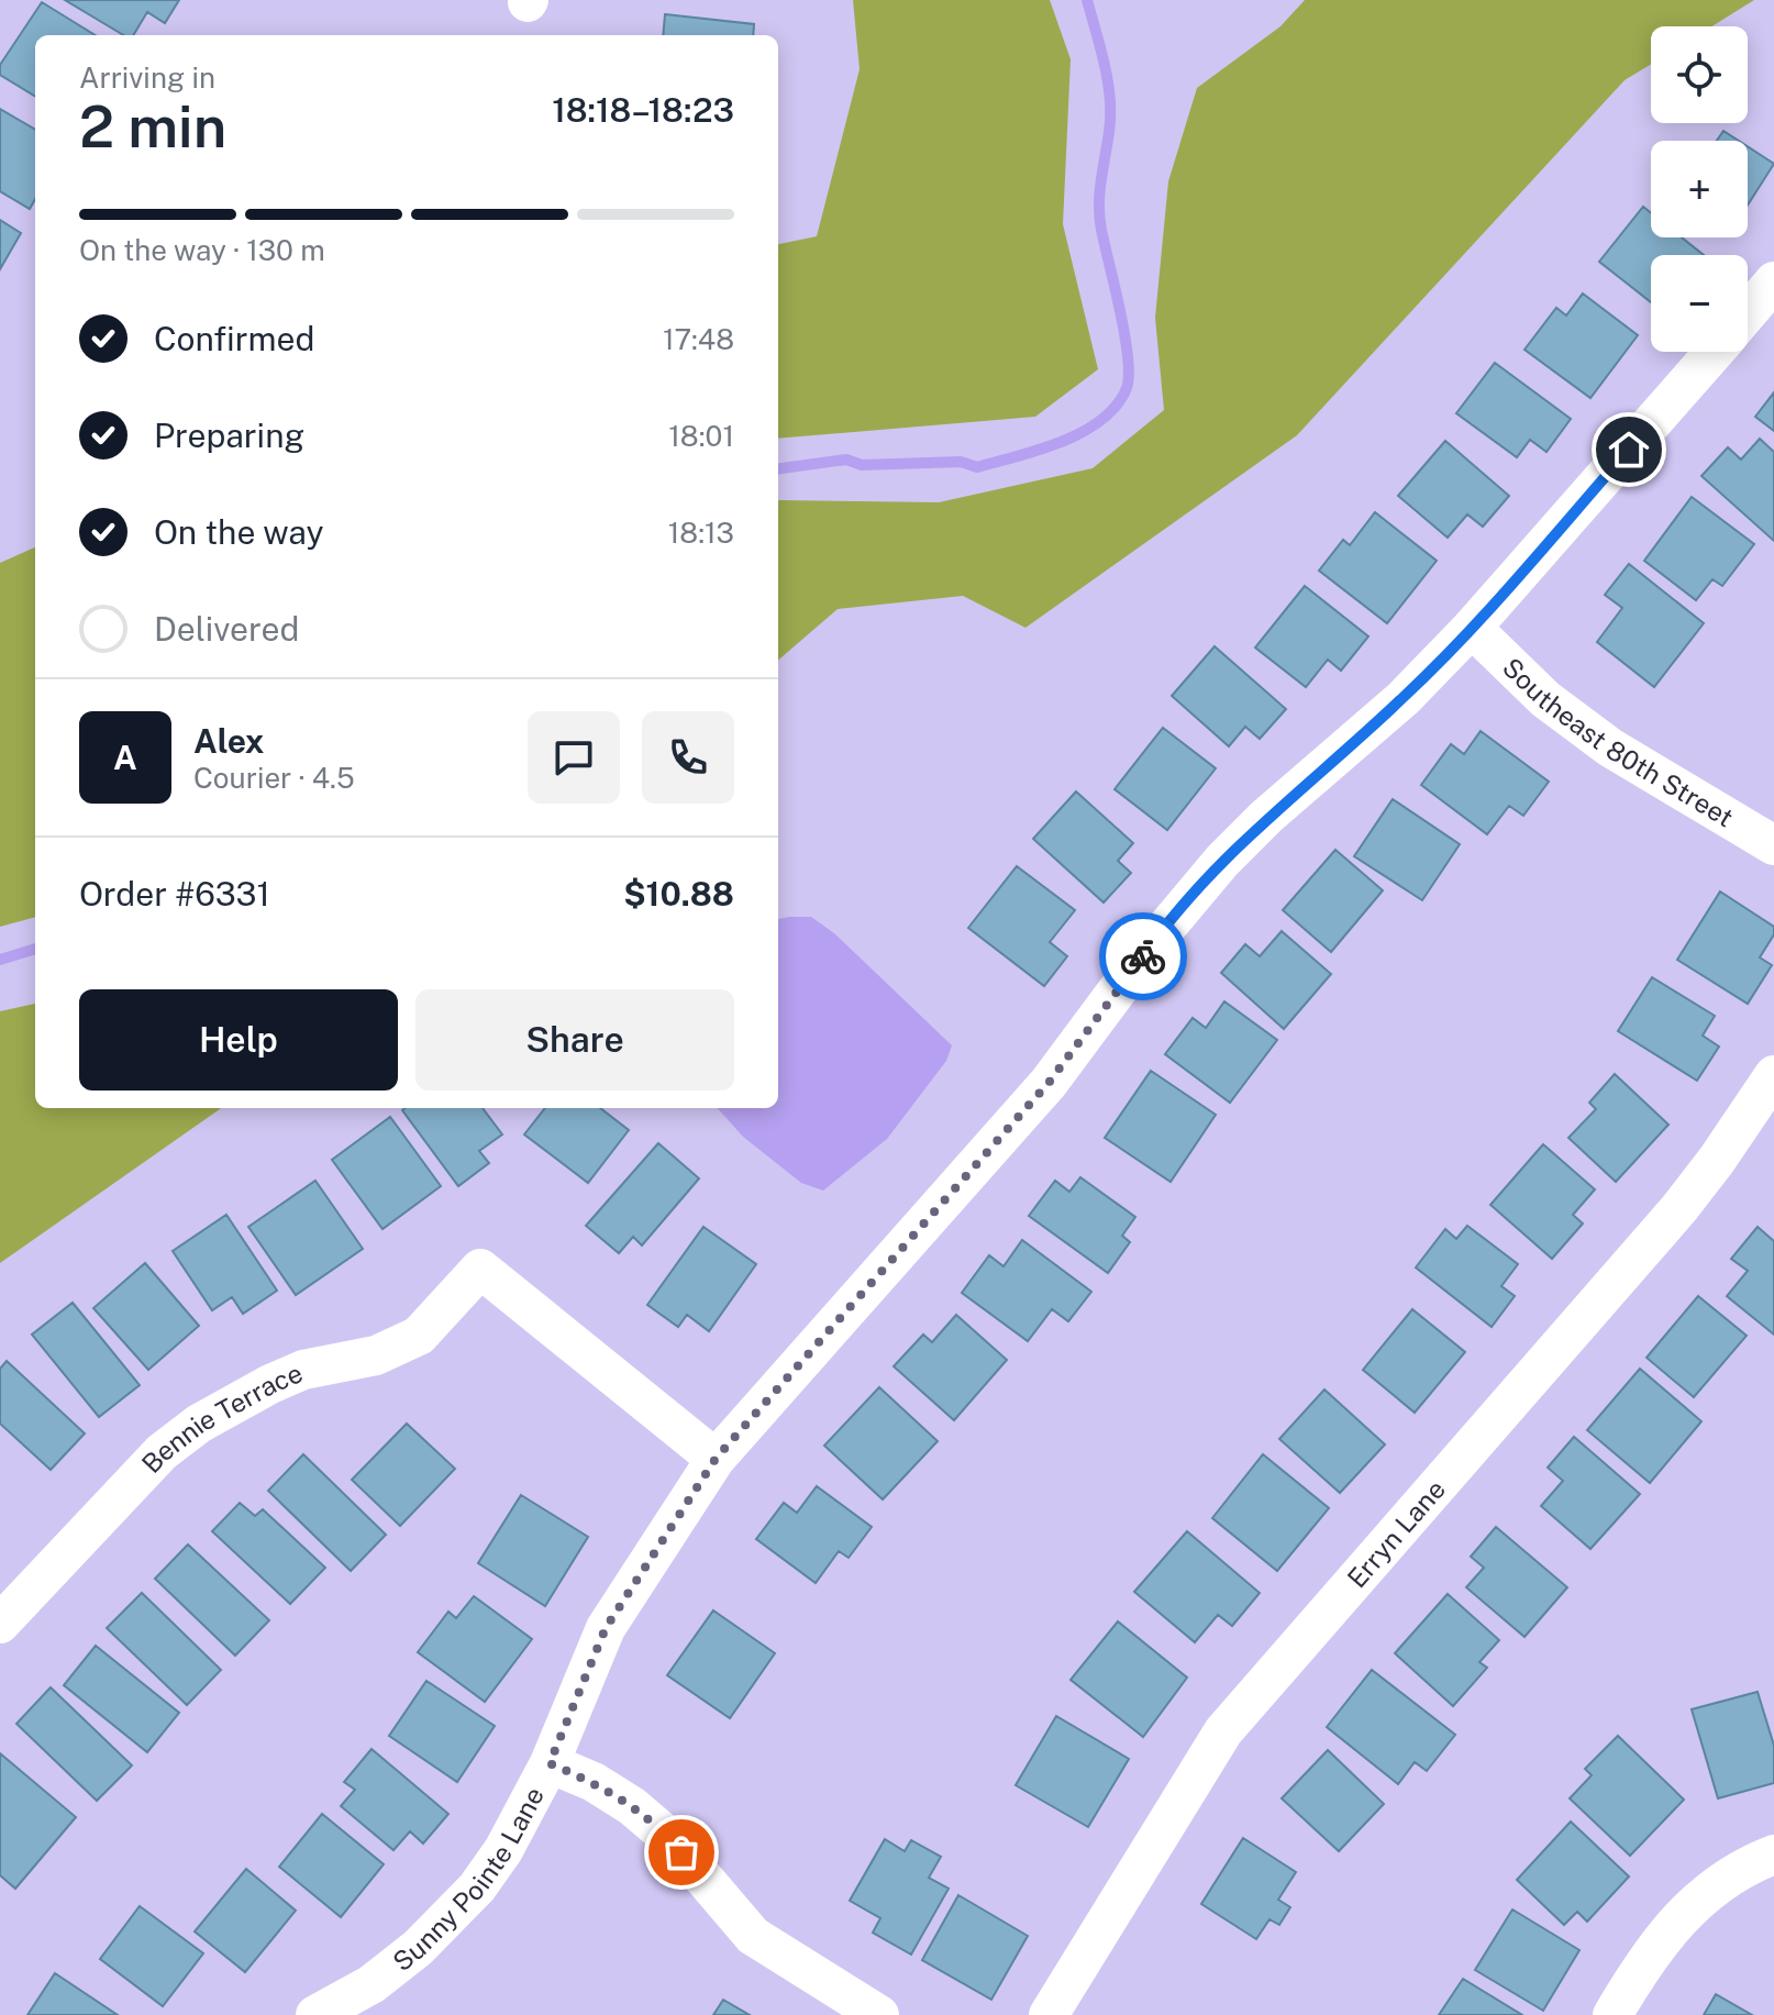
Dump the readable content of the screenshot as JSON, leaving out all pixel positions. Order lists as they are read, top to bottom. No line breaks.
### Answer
{"streets":{"street":["Southeast 80th Street","Bennie Terrace","Erryn Lane","Sunny Pointe Lane"]},"crossings":[["Southeast 80th Street","Sunny Pointe Lane"],["Bennie Terrace","Sunny Pointe Lane"]],"page":{"map_buttons":["+","−"],"heading":["2 min","Arriving in","18:18–18:23"],"panel":["Alex","Courier · 4.5","Order #6331","$10.88"],"bar":"On the way · 130 m","list":[["Confirmed","17:48"],["Preparing","18:01"],["On the way","18:13"],"Delivered"],"round":"A","buttons":["Help","Share"]}}
